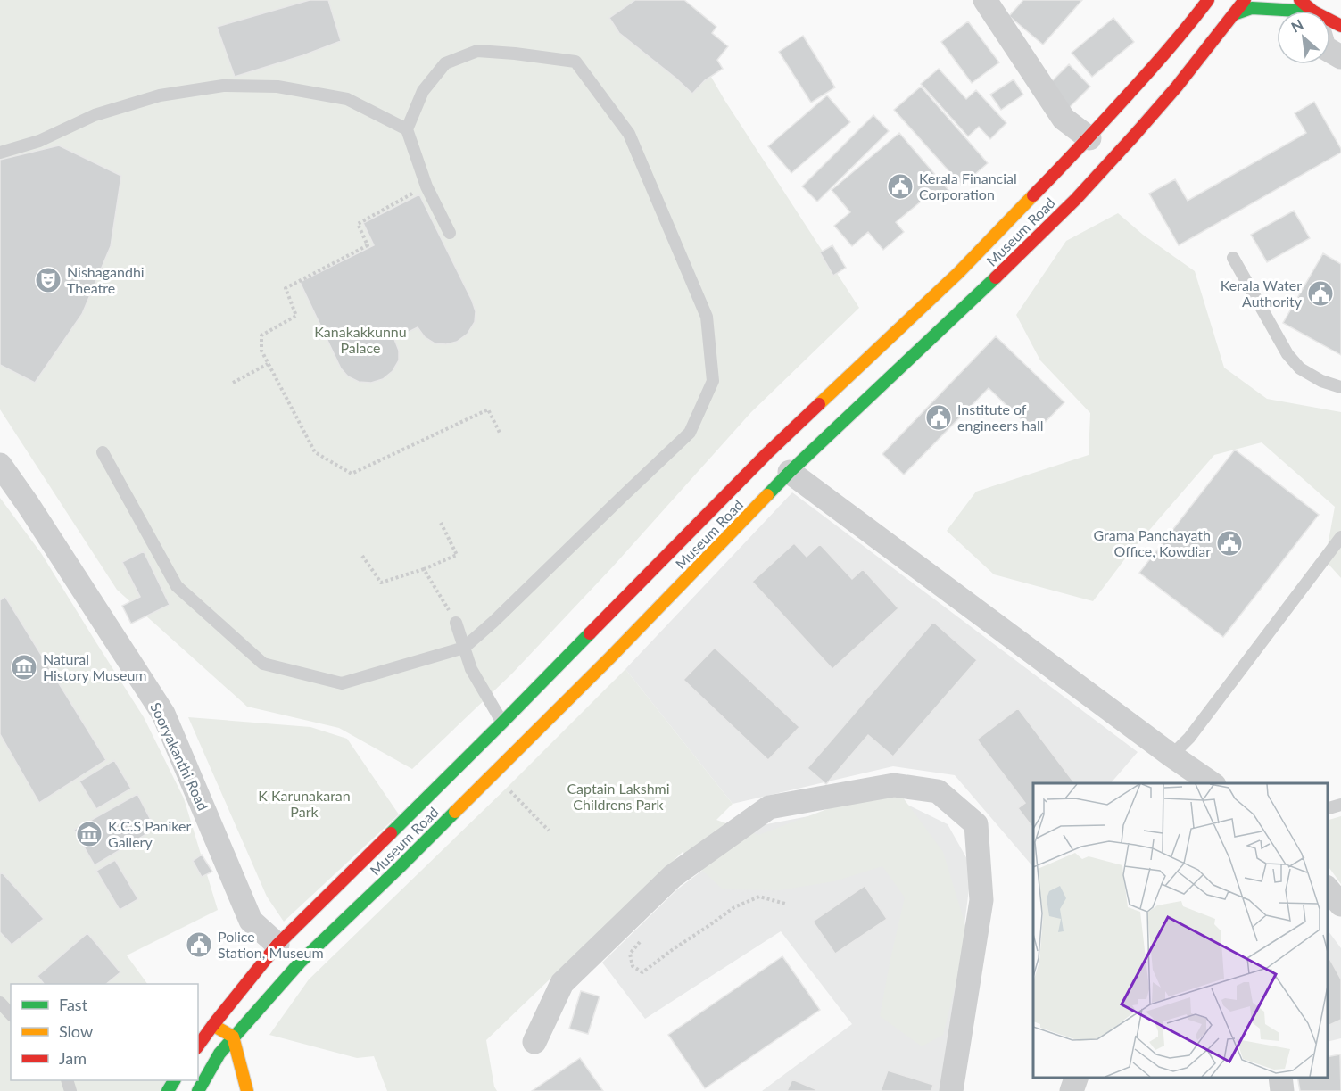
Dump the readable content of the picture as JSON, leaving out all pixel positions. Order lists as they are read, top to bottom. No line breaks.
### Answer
{"streets":{"main road":["Museum Road"],"street":["Sooryakanthi Road"]},"crossings":[["Museum Road","Sooryakanthi Road"]],"parks":["Kanakakkunnu Palace","Captain Lakshmi Childrens Park","K Karunakaran Park"],"places":{"public building":["Kerala Financial Corporation","Kerala Water Authority","Institute of engineers hall","Grama Panchayath Office, Kowdiar","Police Station, Museum"],"theatre":["Nishagandhi Theatre"],"museum":["Natural History Museum","K.C.S Paniker Gallery"]},"legend":["Fast","Slow","Jam"],"north":"top left"}
